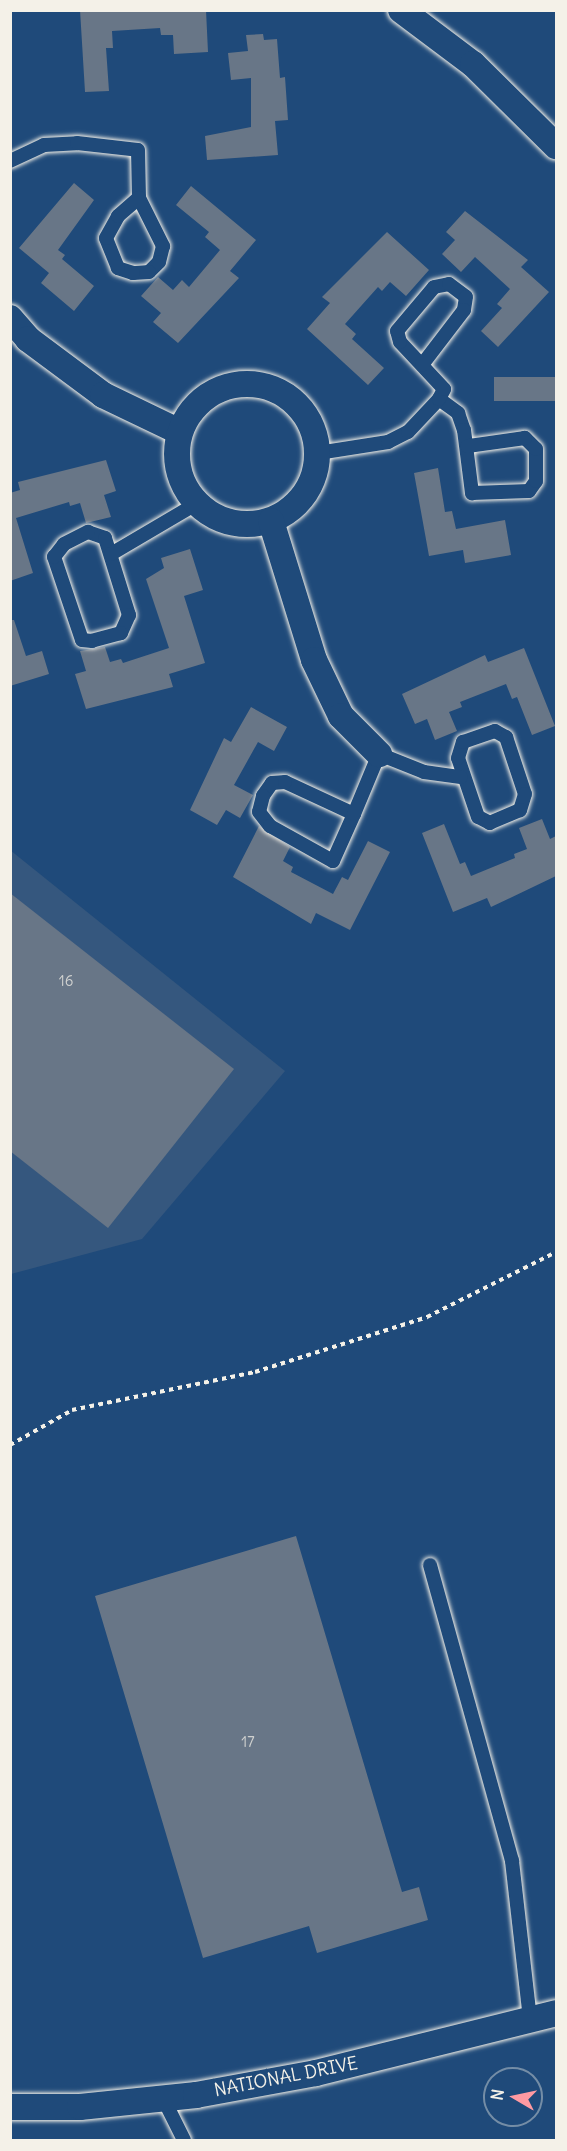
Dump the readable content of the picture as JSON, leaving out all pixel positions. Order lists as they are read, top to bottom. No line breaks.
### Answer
{"streets":{"street":["NATIONAL DRIVE"]},"house_numbers":["16","17"],"north":"left"}
